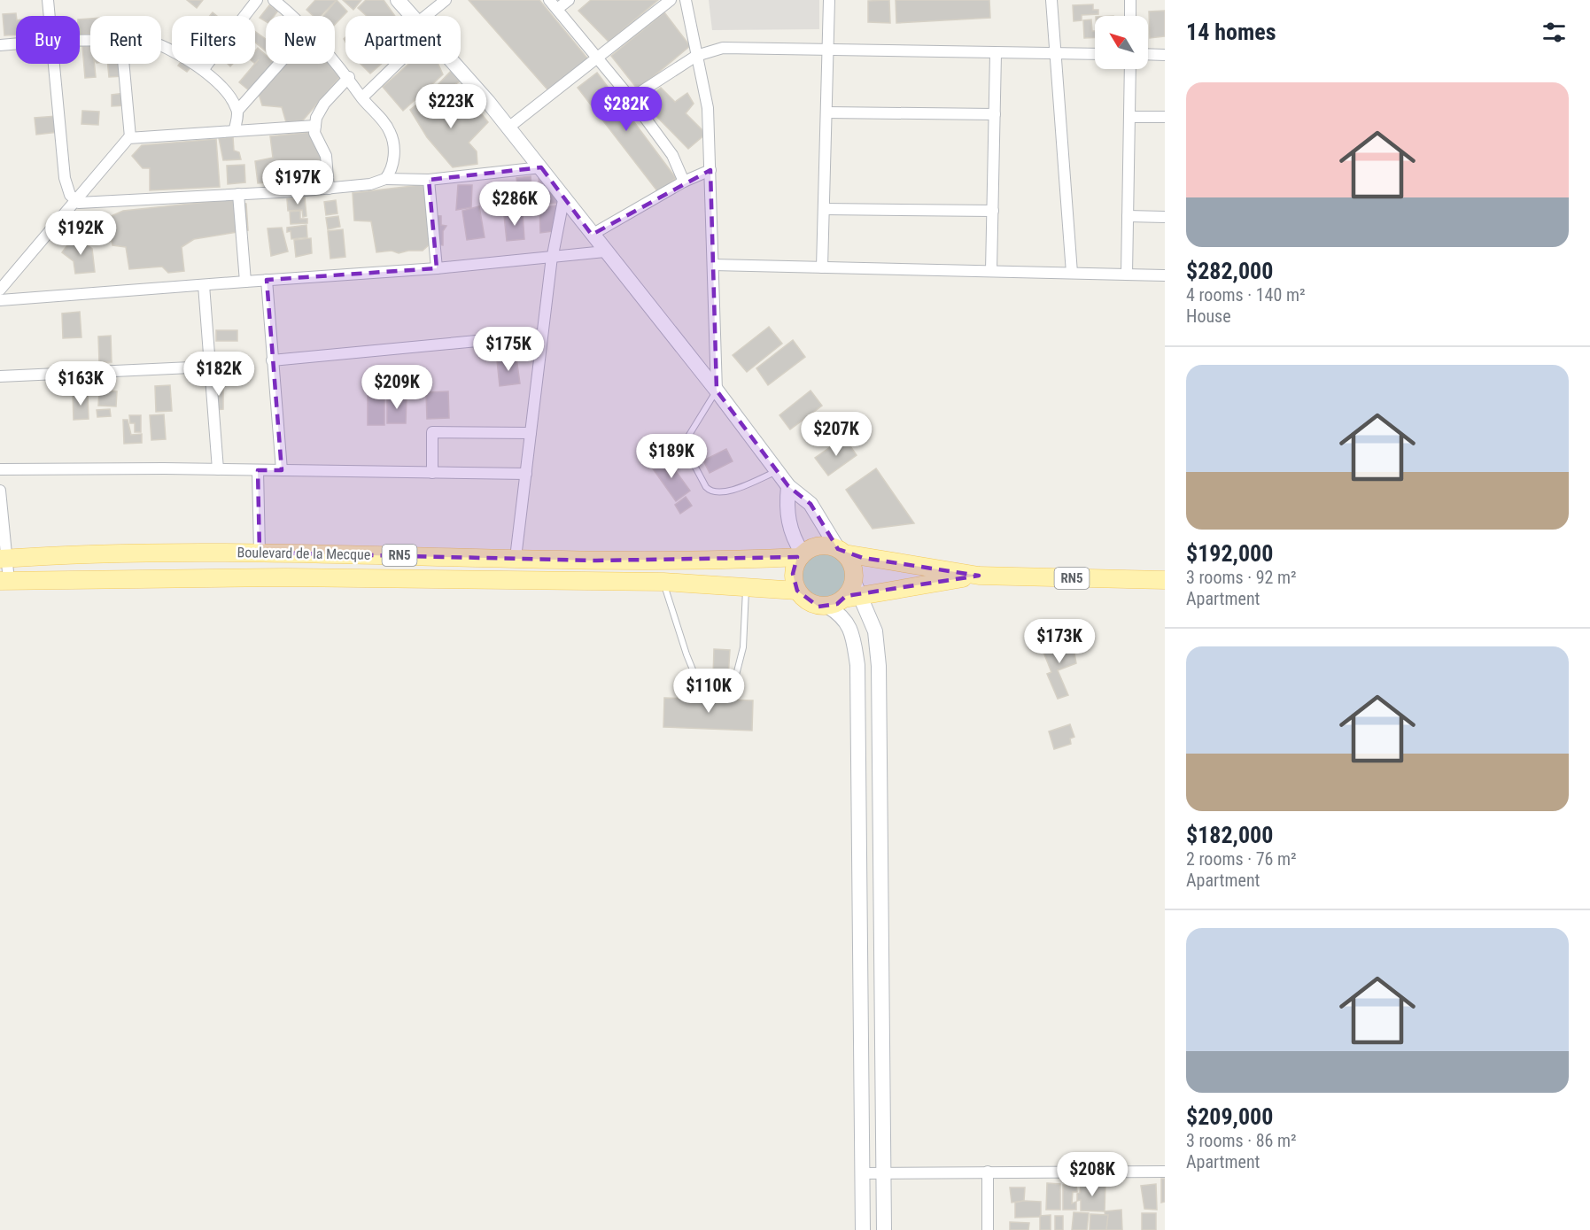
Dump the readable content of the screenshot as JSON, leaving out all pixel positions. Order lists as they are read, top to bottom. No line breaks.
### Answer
{"streets":{"main road":["Boulevard de la Mecque","RN5"]},"crossings":[["Boulevard de la Mecque","RN5"]],"north":"top left","page":{"heading":"14 homes","chip":["Buy","Rent","Filters","New","Apartment"],"list":[{"name":"$282,000","note":"4 rooms · 140 m² · House"},{"name":"$192,000","note":"3 rooms · 92 m² · Apartment"},{"name":"$182,000","note":"2 rooms · 76 m² · Apartment"},{"name":"$209,000","note":"3 rooms · 86 m² · Apartment"}],"price":["$223K","$282K","$197K","$286K","$192K","$175K","$182K","$163K","$209K","$207K","$189K","$173K","$110K","$208K"]}}
